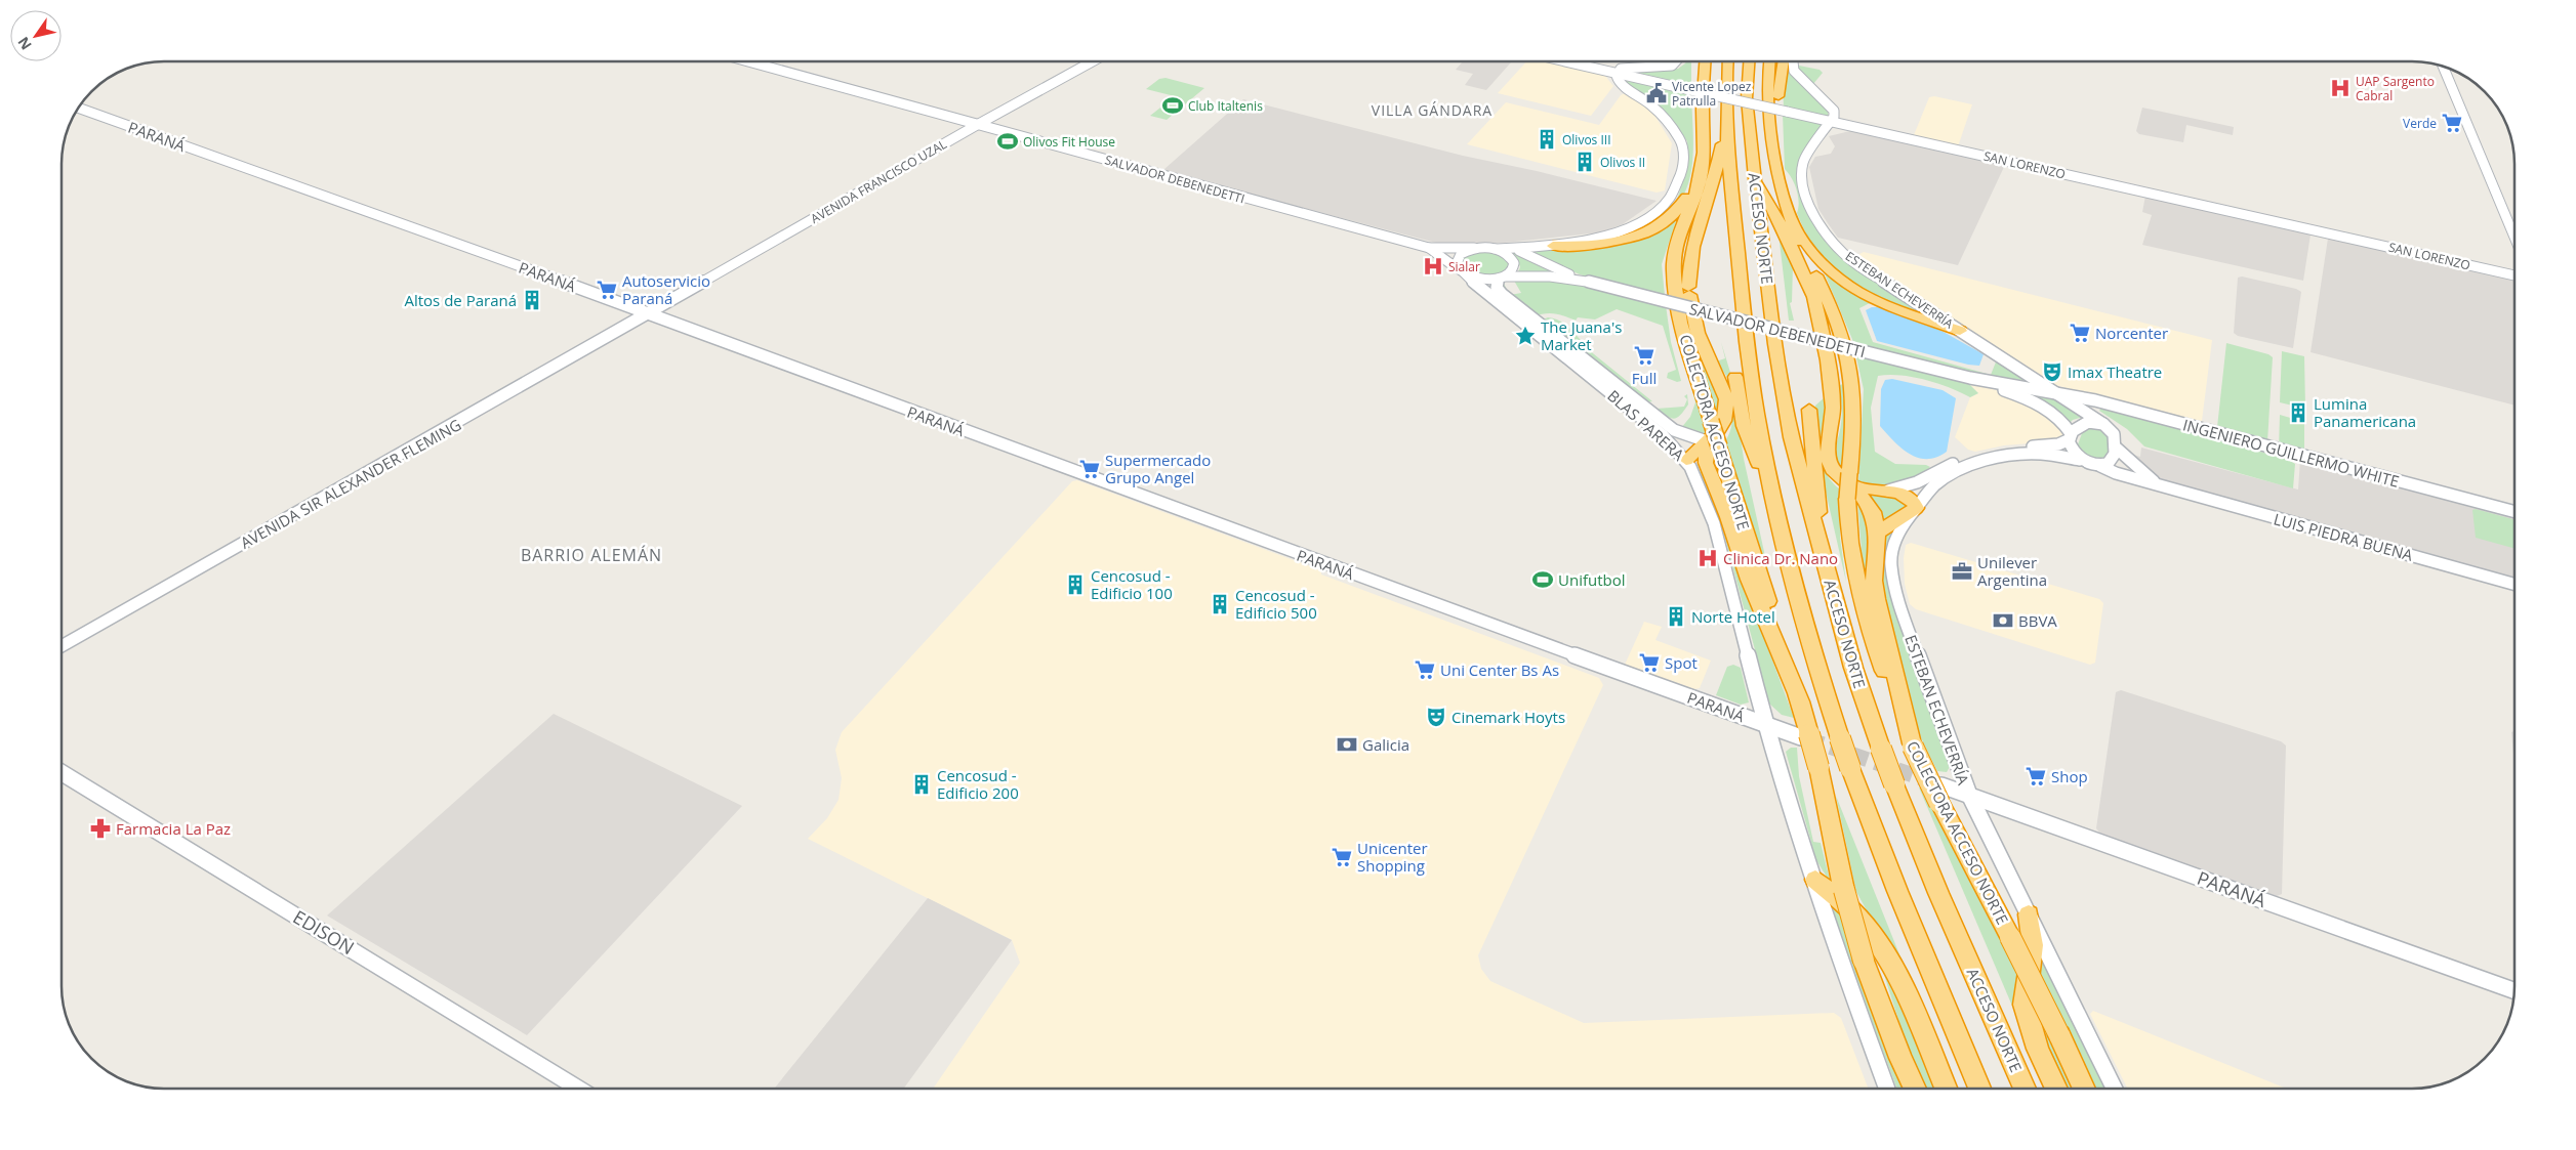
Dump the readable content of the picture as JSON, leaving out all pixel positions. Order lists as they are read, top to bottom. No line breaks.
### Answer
{"streets":{"highway":["ACCESO NORTE","COLECTORA ACCESO NORTE"],"street":["PARANÁ","SAN LORENZO","SALVADOR DEBENEDETTI","AVENIDA FRANCISCO UZAL","ESTEBAN ECHEVERRÍA","BLAS PARERA","INGENIERO GUILLERMO WHITE","AVENIDA SIR ALEXANDER FLEMING","LUIS PIEDRA BUENA","EDISON"]},"crossings":[["PARANÁ","AVENIDA FRANCISCO UZAL"],["PARANÁ","ESTEBAN ECHEVERRÍA"],["PARANÁ","BLAS PARERA"],["PARANÁ","COLECTORA ACCESO NORTE"],["PARANÁ","AVENIDA SIR ALEXANDER FLEMING"],["SAN LORENZO","ESTEBAN ECHEVERRÍA"],["SALVADOR DEBENEDETTI","AVENIDA FRANCISCO UZAL"],["SALVADOR DEBENEDETTI","ESTEBAN ECHEVERRÍA"],["SALVADOR DEBENEDETTI","BLAS PARERA"],["SALVADOR DEBENEDETTI","INGENIERO GUILLERMO WHITE"],["SALVADOR DEBENEDETTI","LUIS PIEDRA BUENA"],["AVENIDA FRANCISCO UZAL","AVENIDA SIR ALEXANDER FLEMING"],["ESTEBAN ECHEVERRÍA","INGENIERO GUILLERMO WHITE"],["ESTEBAN ECHEVERRÍA","LUIS PIEDRA BUENA"],["BLAS PARERA","COLECTORA ACCESO NORTE"]],"districts":["VILLA GÁNDARA","BARRIO ALEMÁN"],"places":{"hospital":["UAP Sargento Cabral","Sialar","Clinica Dr. Nano"],"public building":["Vicente Lopez Patrulla"],"sports":["Club Italtenis","Olivos Fit House","Unifutbol"],"supermarket":["Verde","Autoservicio Paraná","Norcenter","Full","Supermercado Grupo Angel","Spot","Uni Center Bs As","Shop","Unicenter Shopping"],"building":["Olivos III","Olivos II","Altos de Paraná","Lumina Panamericana","Cencosud - Edificio 100","Cencosud - Edificio 500","Norte Hotel","Cencosud - Edificio 200"],"place":["The Juana's Market"],"theatre":["Imax Theatre","Cinemark Hoyts"],"office":["Unilever Argentina"],"bank":["BBVA","Galicia"],"pharmacy":["Farmacia La Paz"]},"north":"bottom left"}
